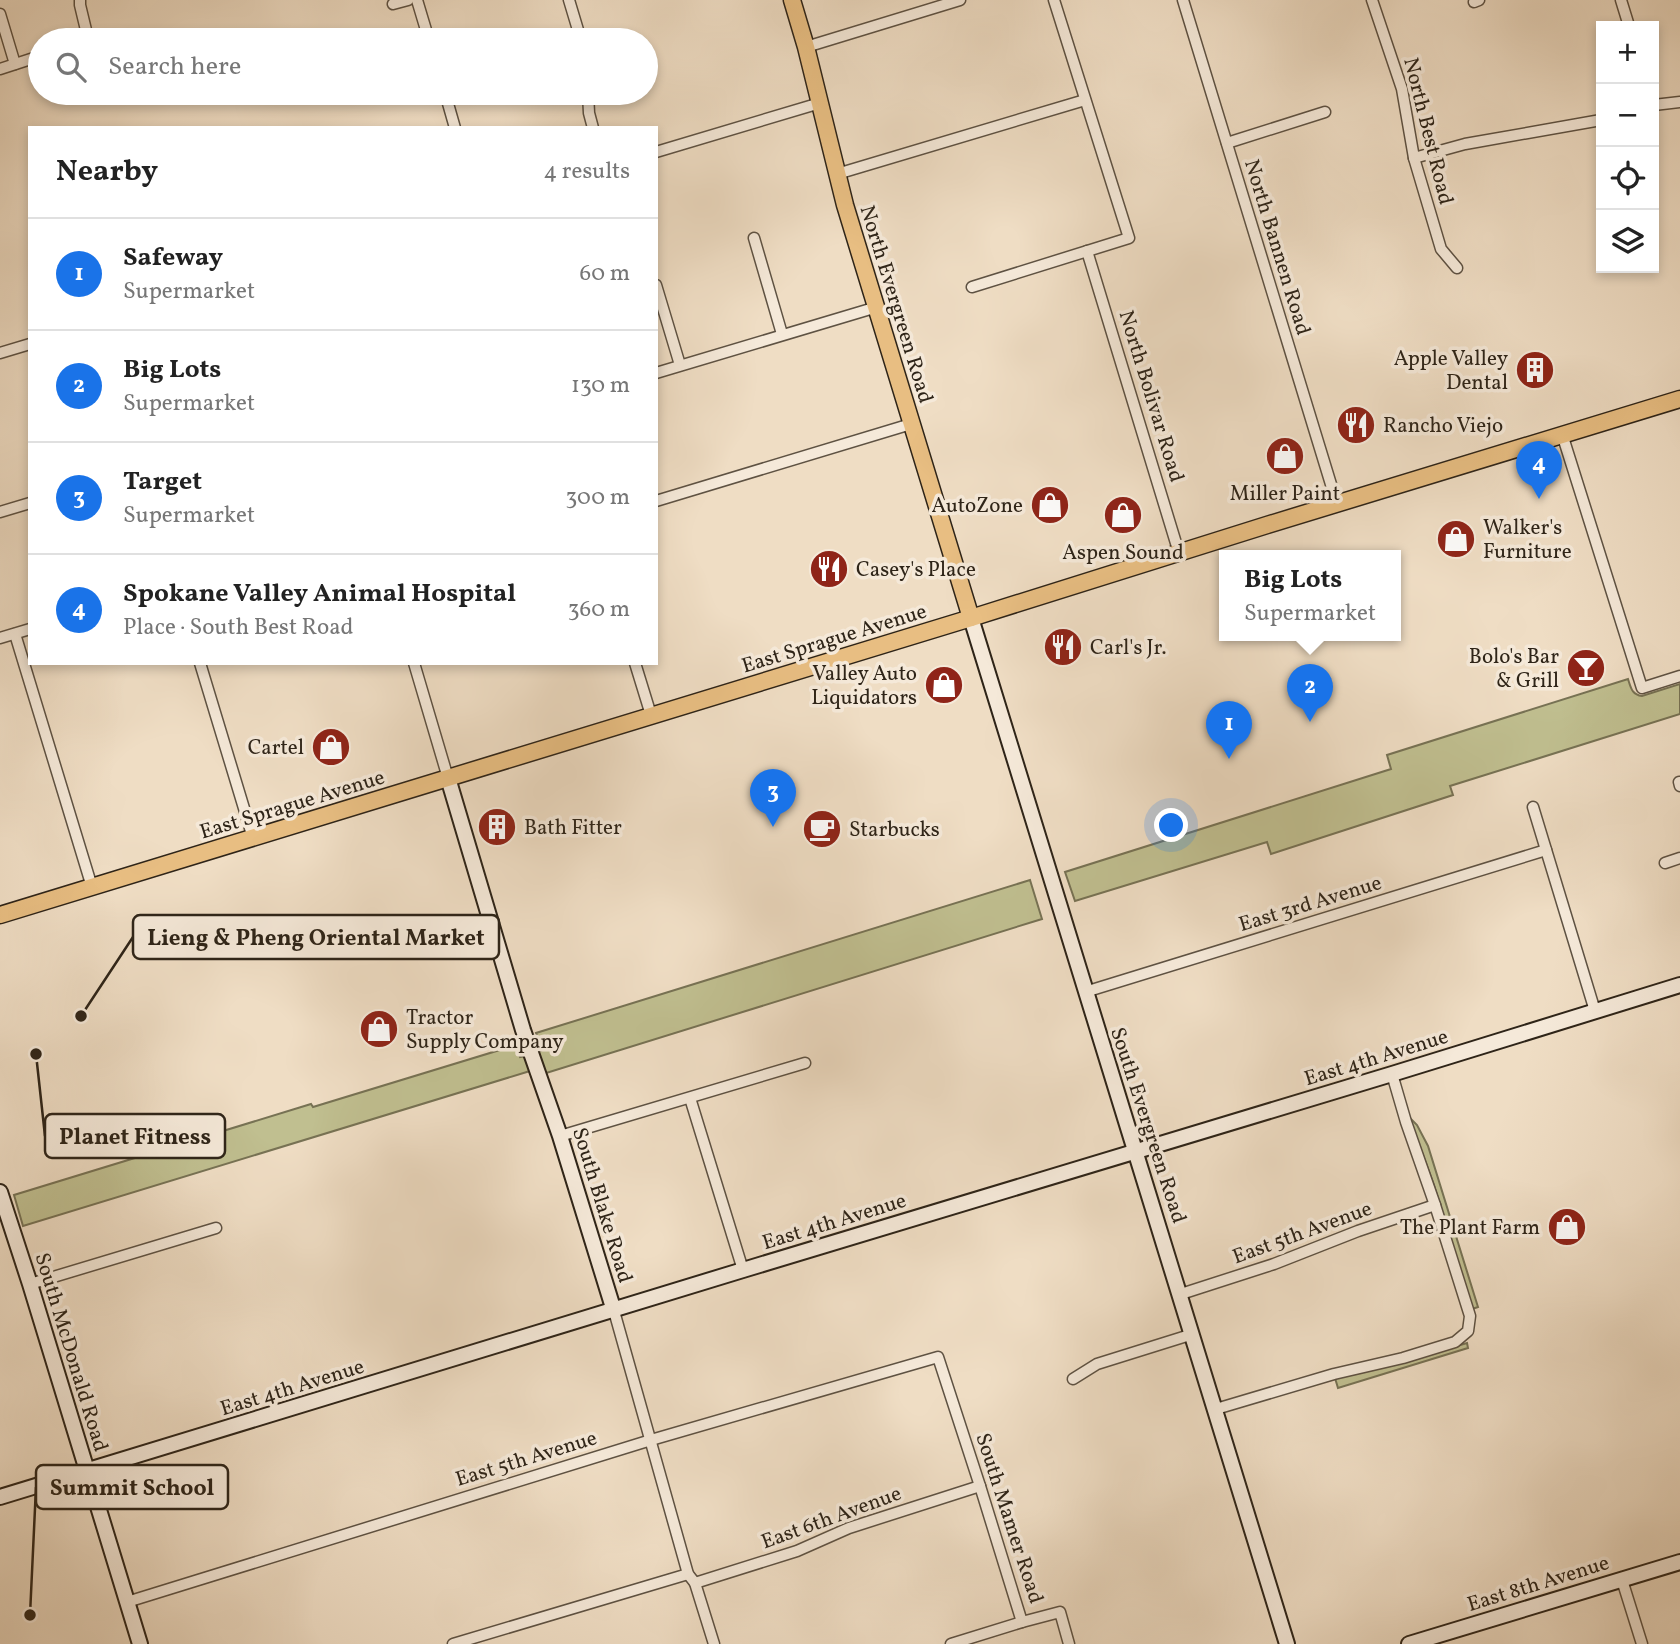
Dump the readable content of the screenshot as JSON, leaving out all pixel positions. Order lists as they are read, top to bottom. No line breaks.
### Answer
{"streets":{"main road":["North Evergreen Road","East Sprague Avenue"],"street":["North Best Road","North Bannen Road","North Bolivar Road","East 3rd Avenue","East 4th Avenue","South Evergreen Road","South Blake Road","East 5th Avenue","South McDonald Road","East 6th Avenue","South Mamer Road","East 8th Avenue"]},"crossings":[["North Bannen Road","East Sprague Avenue"],["North Evergreen Road","East Sprague Avenue"],["North Evergreen Road","South Evergreen Road"],["North Bolivar Road","East Sprague Avenue"],["East Sprague Avenue","South Evergreen Road"],["East Sprague Avenue","South Blake Road"],["East 3rd Avenue","South Evergreen Road"],["East 4th Avenue","South Evergreen Road"],["East 4th Avenue","South Blake Road"],["East 4th Avenue","South McDonald Road"],["South Evergreen Road","East 5th Avenue"],["South Blake Road","East 5th Avenue"],["South Blake Road","East 6th Avenue"],["East 5th Avenue","South McDonald Road"],["East 5th Avenue","South Mamer Road"],["East 6th Avenue","South Mamer Road"]],"places":{"building":["Apple Valley Dental","Bath Fitter"],"restaurant":["Rancho Viejo","Casey's Place","Carl's Jr."],"shop":["Miller Paint","AutoZone","Aspen Sound","Walker's Furniture","Valley Auto Liquidators","Cartel","Tractor Supply Company","The Plant Farm"],"bar":["Bolo's Bar & Grill"],"cafe":["Starbucks"],"other":["Lieng & Pheng Oriental Market","Planet Fitness","Summit School"]},"page":{"map_buttons":["+","−"],"search":"Search here","heading":["Nearby","4 results"],"list":[{"mark":"1","name":"Safeway","note":"Supermarket","value":"60 m"},{"mark":"2","name":"Big Lots","note":"Supermarket","value":"130 m"},{"mark":"3","name":"Target","note":"Supermarket","value":"300 m"},{"mark":"4","name":"Spokane Valley Animal Hospital","note":"Place · South Best Road","value":"360 m"}],"pins":["4","2","1","3"],"popup":["Big Lots","Supermarket"]}}
